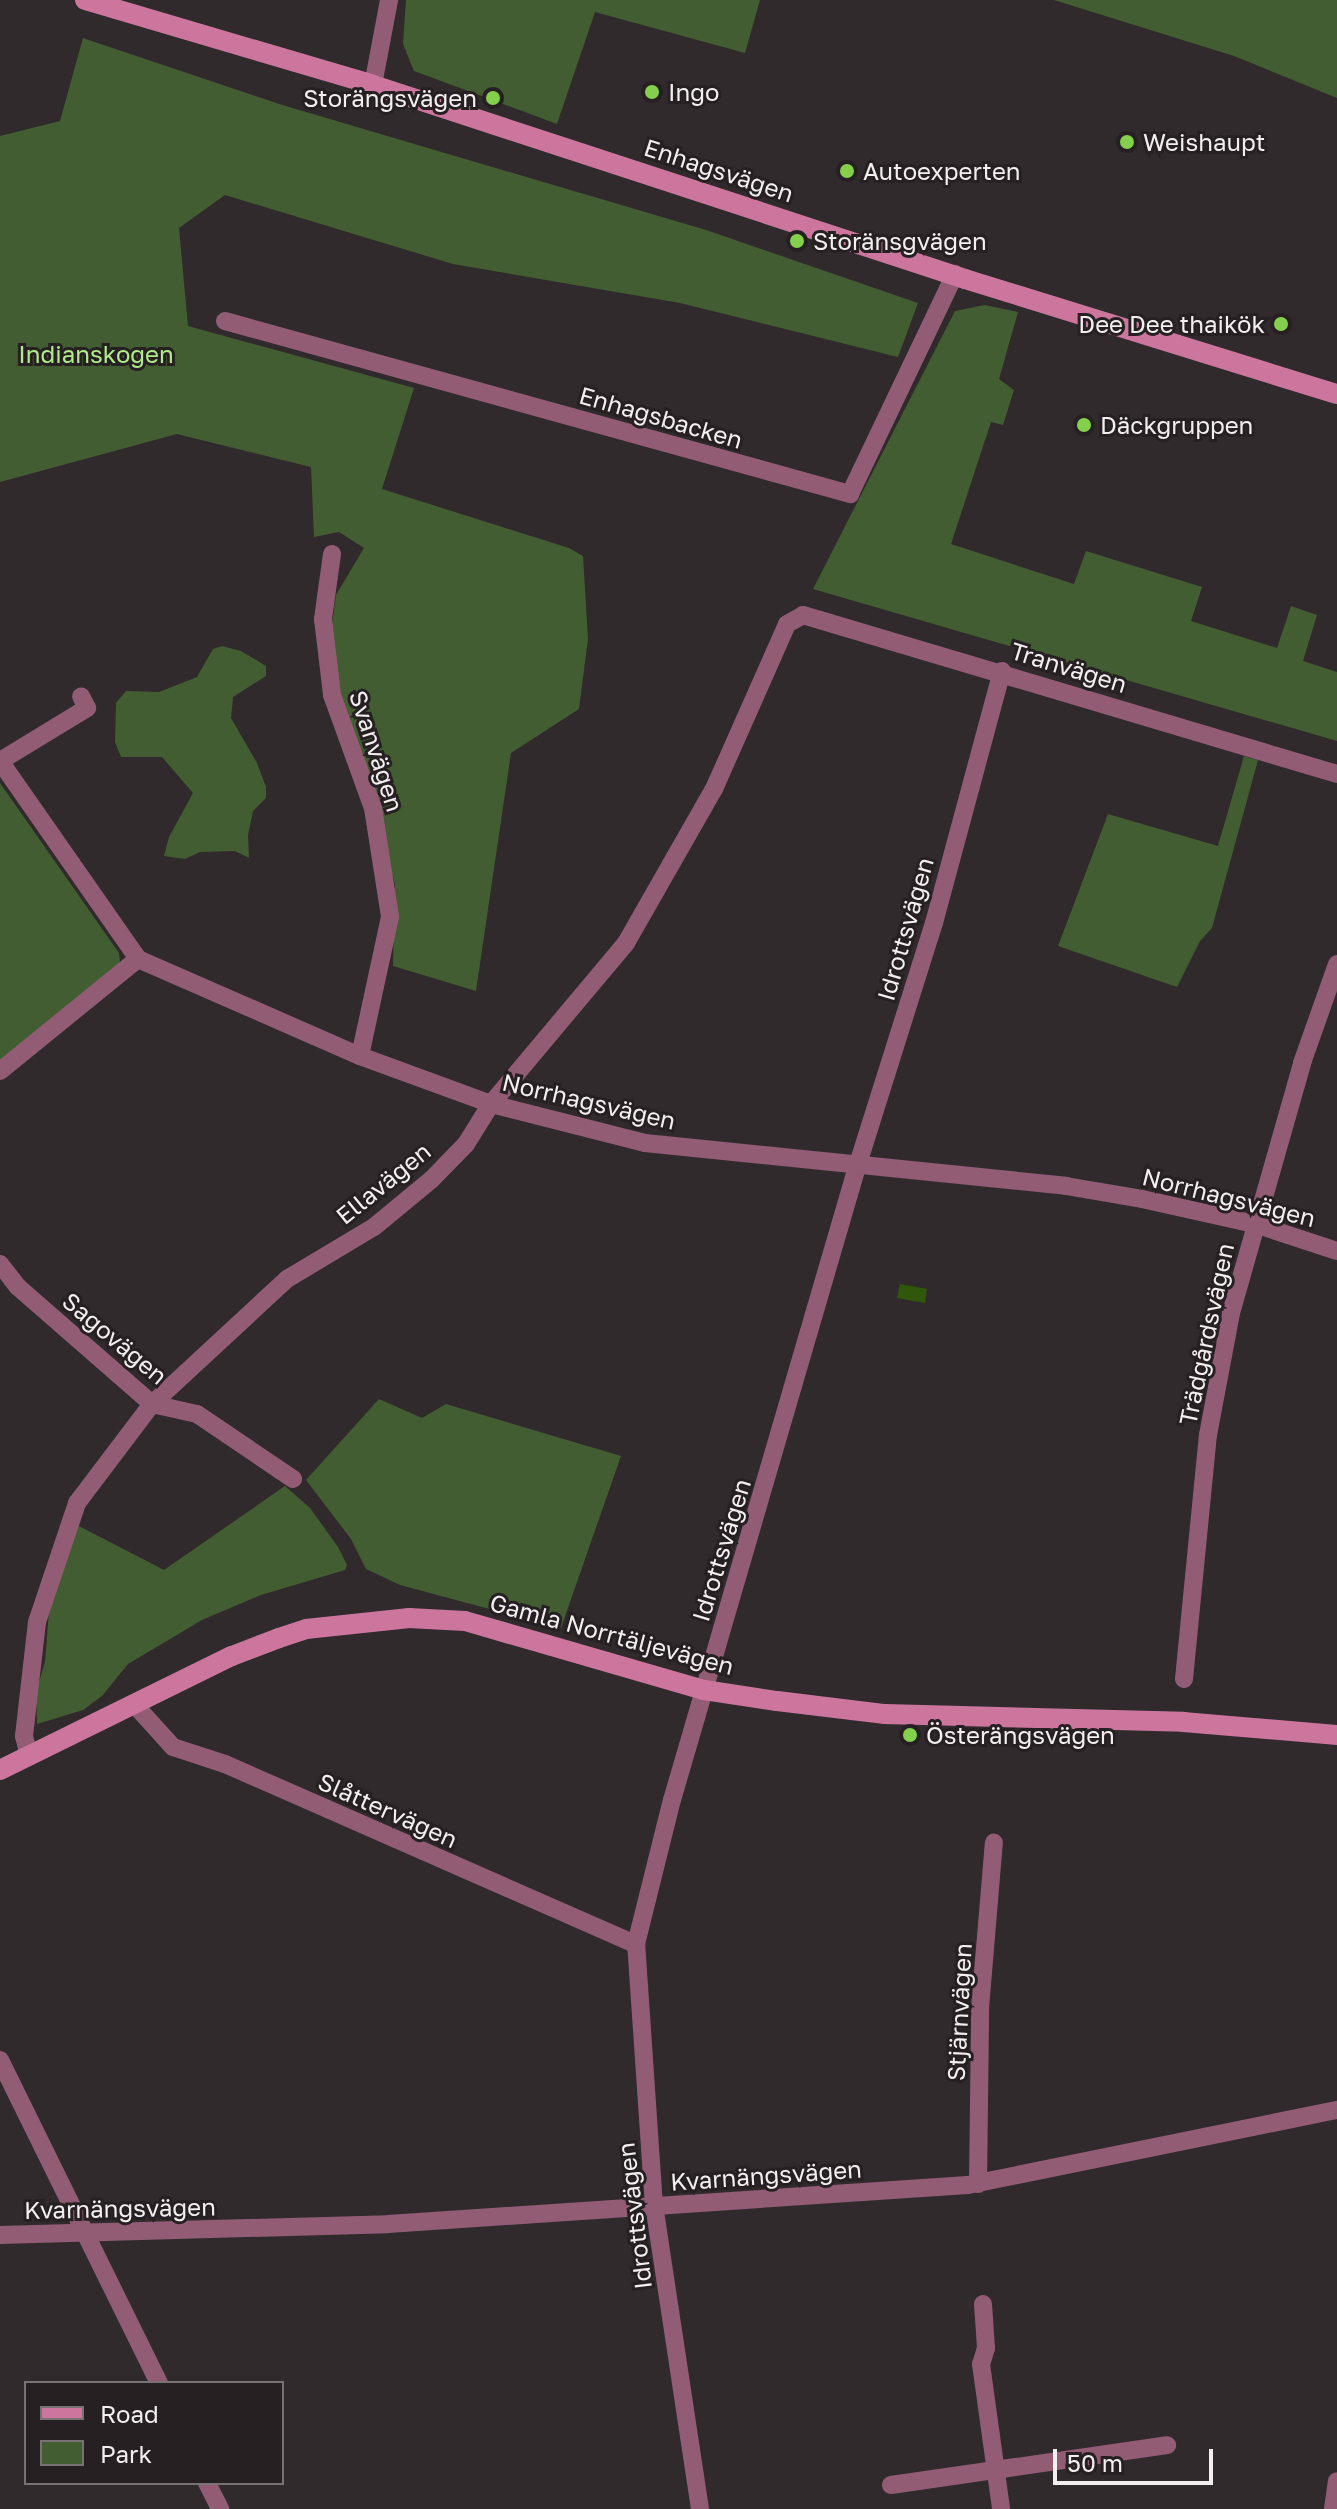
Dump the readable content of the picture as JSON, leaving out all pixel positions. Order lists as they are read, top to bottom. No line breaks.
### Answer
{"streets":{"street":["Enhagsvägen","Enhagsbacken","Tranvägen","Svanvägen","Idrottsvägen","Norrhagsvägen","Ellavägen","Trädgårdsvägen","Sagovägen","Gamla Norrtäljevägen","Slåttervägen","Stjärnvägen","Kvarnängsvägen"]},"crossings":[["Enhagsvägen","Enhagsbacken"],["Tranvägen","Idrottsvägen"],["Tranvägen","Ellavägen"],["Svanvägen","Norrhagsvägen"],["Idrottsvägen","Norrhagsvägen"],["Idrottsvägen","Gamla Norrtäljevägen"],["Idrottsvägen","Slåttervägen"],["Idrottsvägen","Kvarnängsvägen"],["Norrhagsvägen","Ellavägen"],["Norrhagsvägen","Trädgårdsvägen"],["Ellavägen","Sagovägen"],["Ellavägen","Gamla Norrtäljevägen"],["Gamla Norrtäljevägen","Slåttervägen"],["Stjärnvägen","Kvarnängsvägen"]],"parks":["Indianskogen"],"places":["Ingo","Storängsvägen","Weishaupt","Autoexperten","Storänsgvägen","Dee Dee thaikök","Däckgruppen","Österängsvägen"],"legend":["Road","Park"],"scale_bar":"50 m"}
